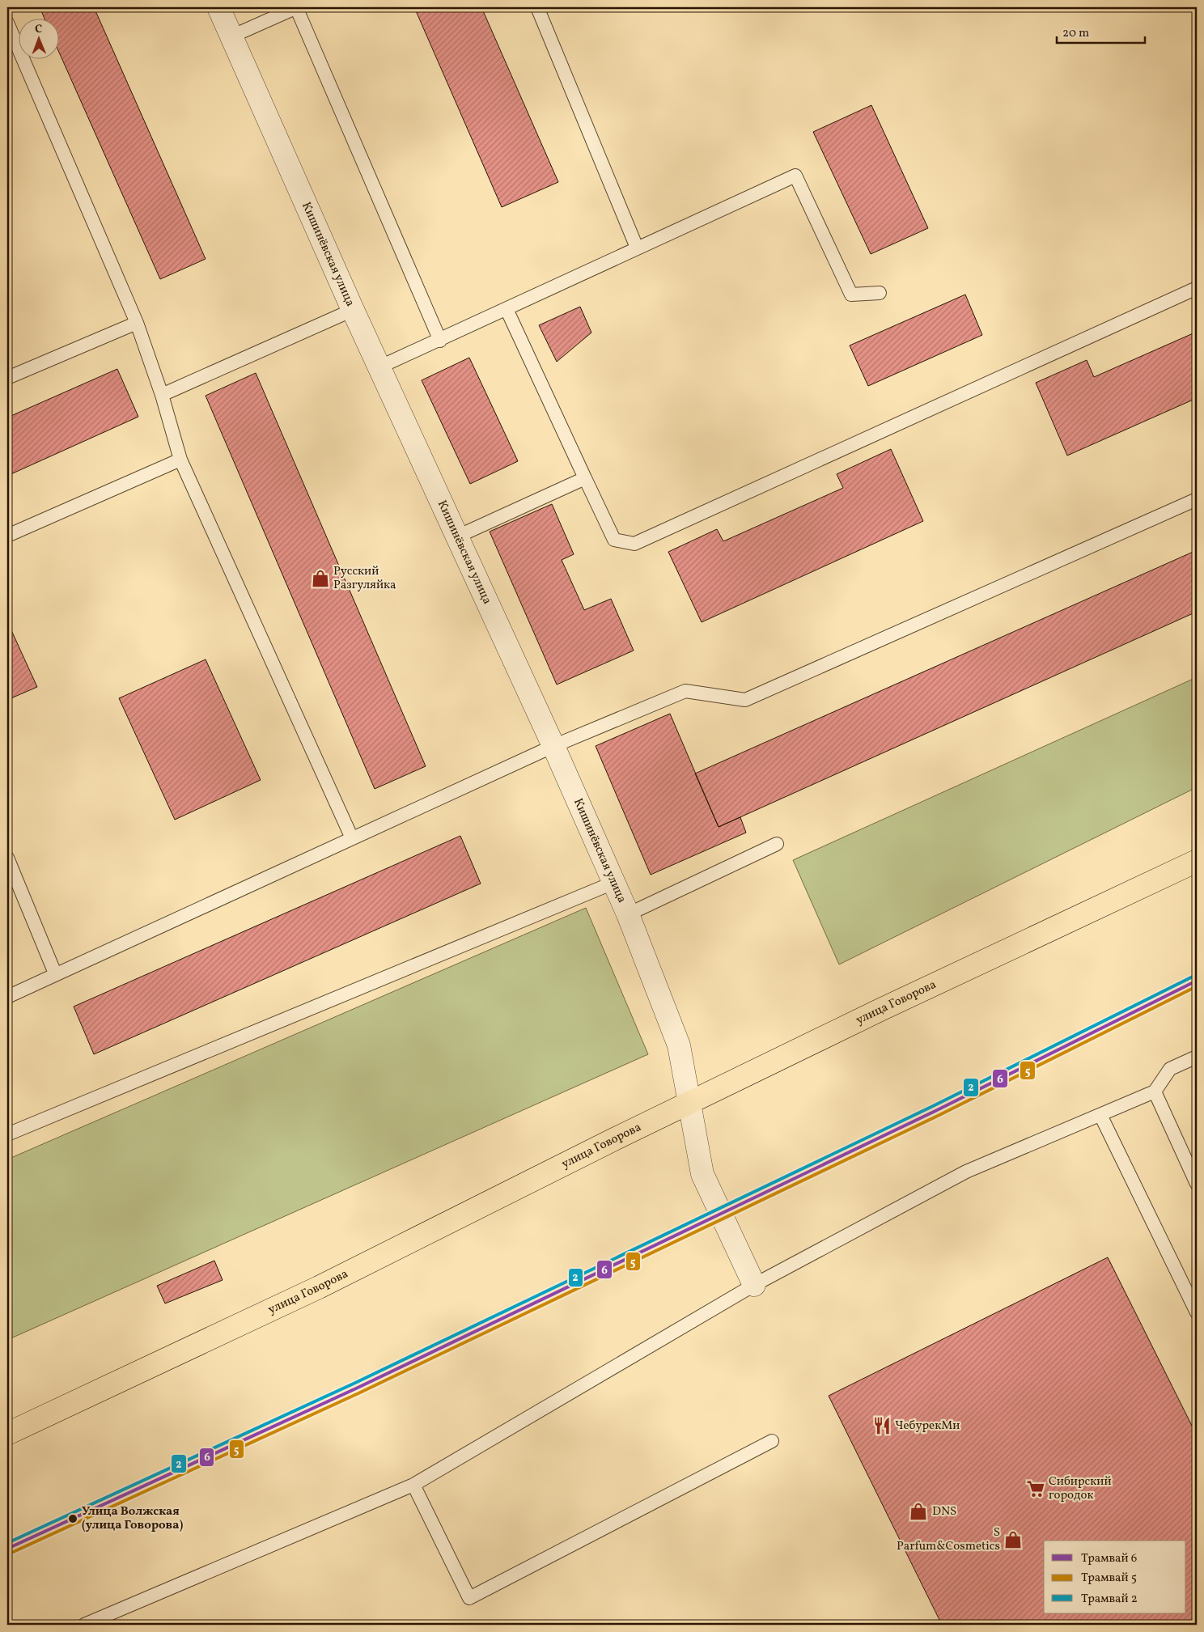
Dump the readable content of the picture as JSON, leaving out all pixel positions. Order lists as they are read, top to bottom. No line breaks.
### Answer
{"streets":{"main road":["улица Говорова"],"street":["Кишинёвская улица"]},"crossings":[["Кишинёвская улица","улица Говорова"]],"places":{"shop":["Русский Разгуляйка","DNS","S Parfum&Cosmetics"],"restaurant":["ЧебурекМи"],"supermarket":["Сибирский городок"],"other":["Улица Волжская (улица Говорова)"]},"lines":["tram line 2","tram line 6","tram line 5"],"legend":["Трамвай 6","Трамвай 5","Трамвай 2"],"scale_bar":"20 m","north":"top"}
